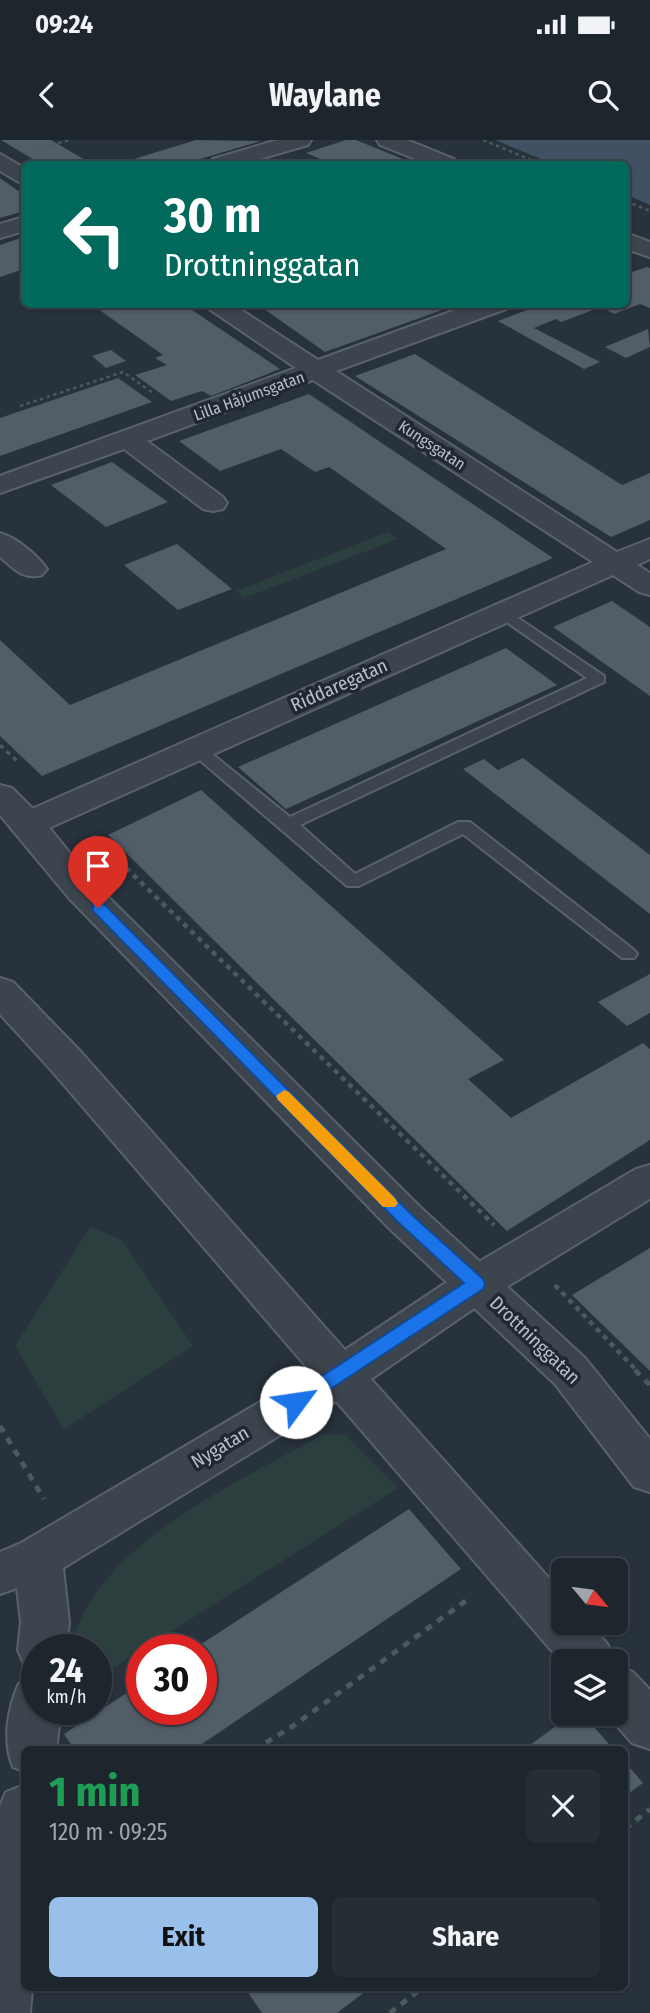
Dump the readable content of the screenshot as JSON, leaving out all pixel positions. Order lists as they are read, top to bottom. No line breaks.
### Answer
{"streets":{"street":["Lilla Håjumsgatan","Kungsgatan","Riddaregatan","Drottninggatan","Nygatan"]},"crossings":[["Lilla Håjumsgatan","Kungsgatan"],["Kungsgatan","Riddaregatan"],["Riddaregatan","Drottninggatan"],["Drottninggatan","Nygatan"]],"north":"bottom right","page":{"status":"09:24","header":"Waylane","turn":["30 m","Drottninggatan"],"speed":"24 km/h","limit":"30","heading":["1 min","120 m · 09:25"],"buttons":["Exit","Share"]}}
